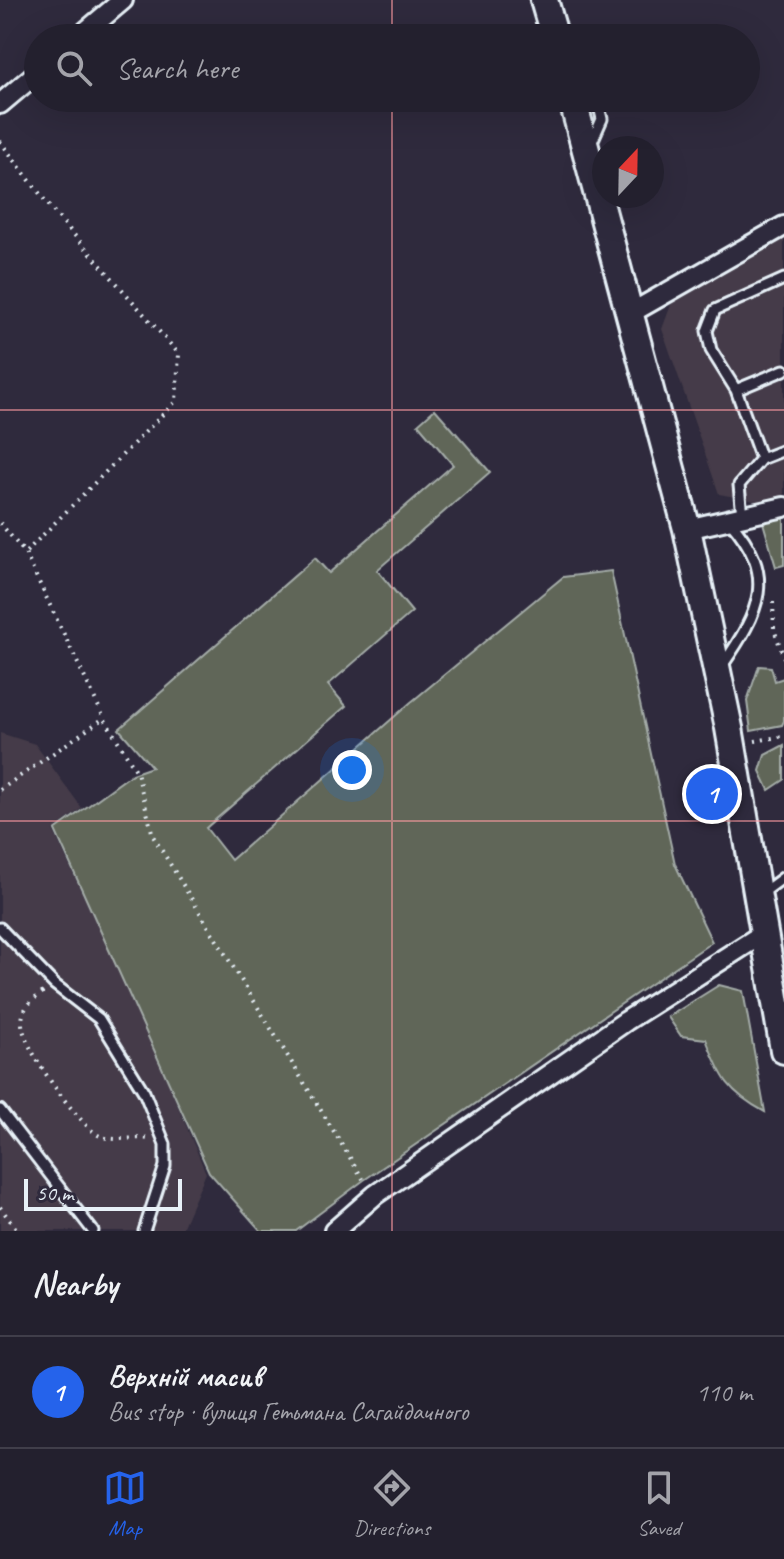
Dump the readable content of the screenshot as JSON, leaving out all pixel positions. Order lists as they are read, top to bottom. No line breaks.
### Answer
{"scale_bar":"50 m","north":"top","page":{"search":"Search here","pins":"1","scale":"50 m","heading":"Nearby","list":[{"mark":"1","name":"Верхній масив","note":"Bus stop · вулиця Гетьмана Сагайдачного","value":"110 m"}],"nav":["Map","Directions","Saved"]}}
